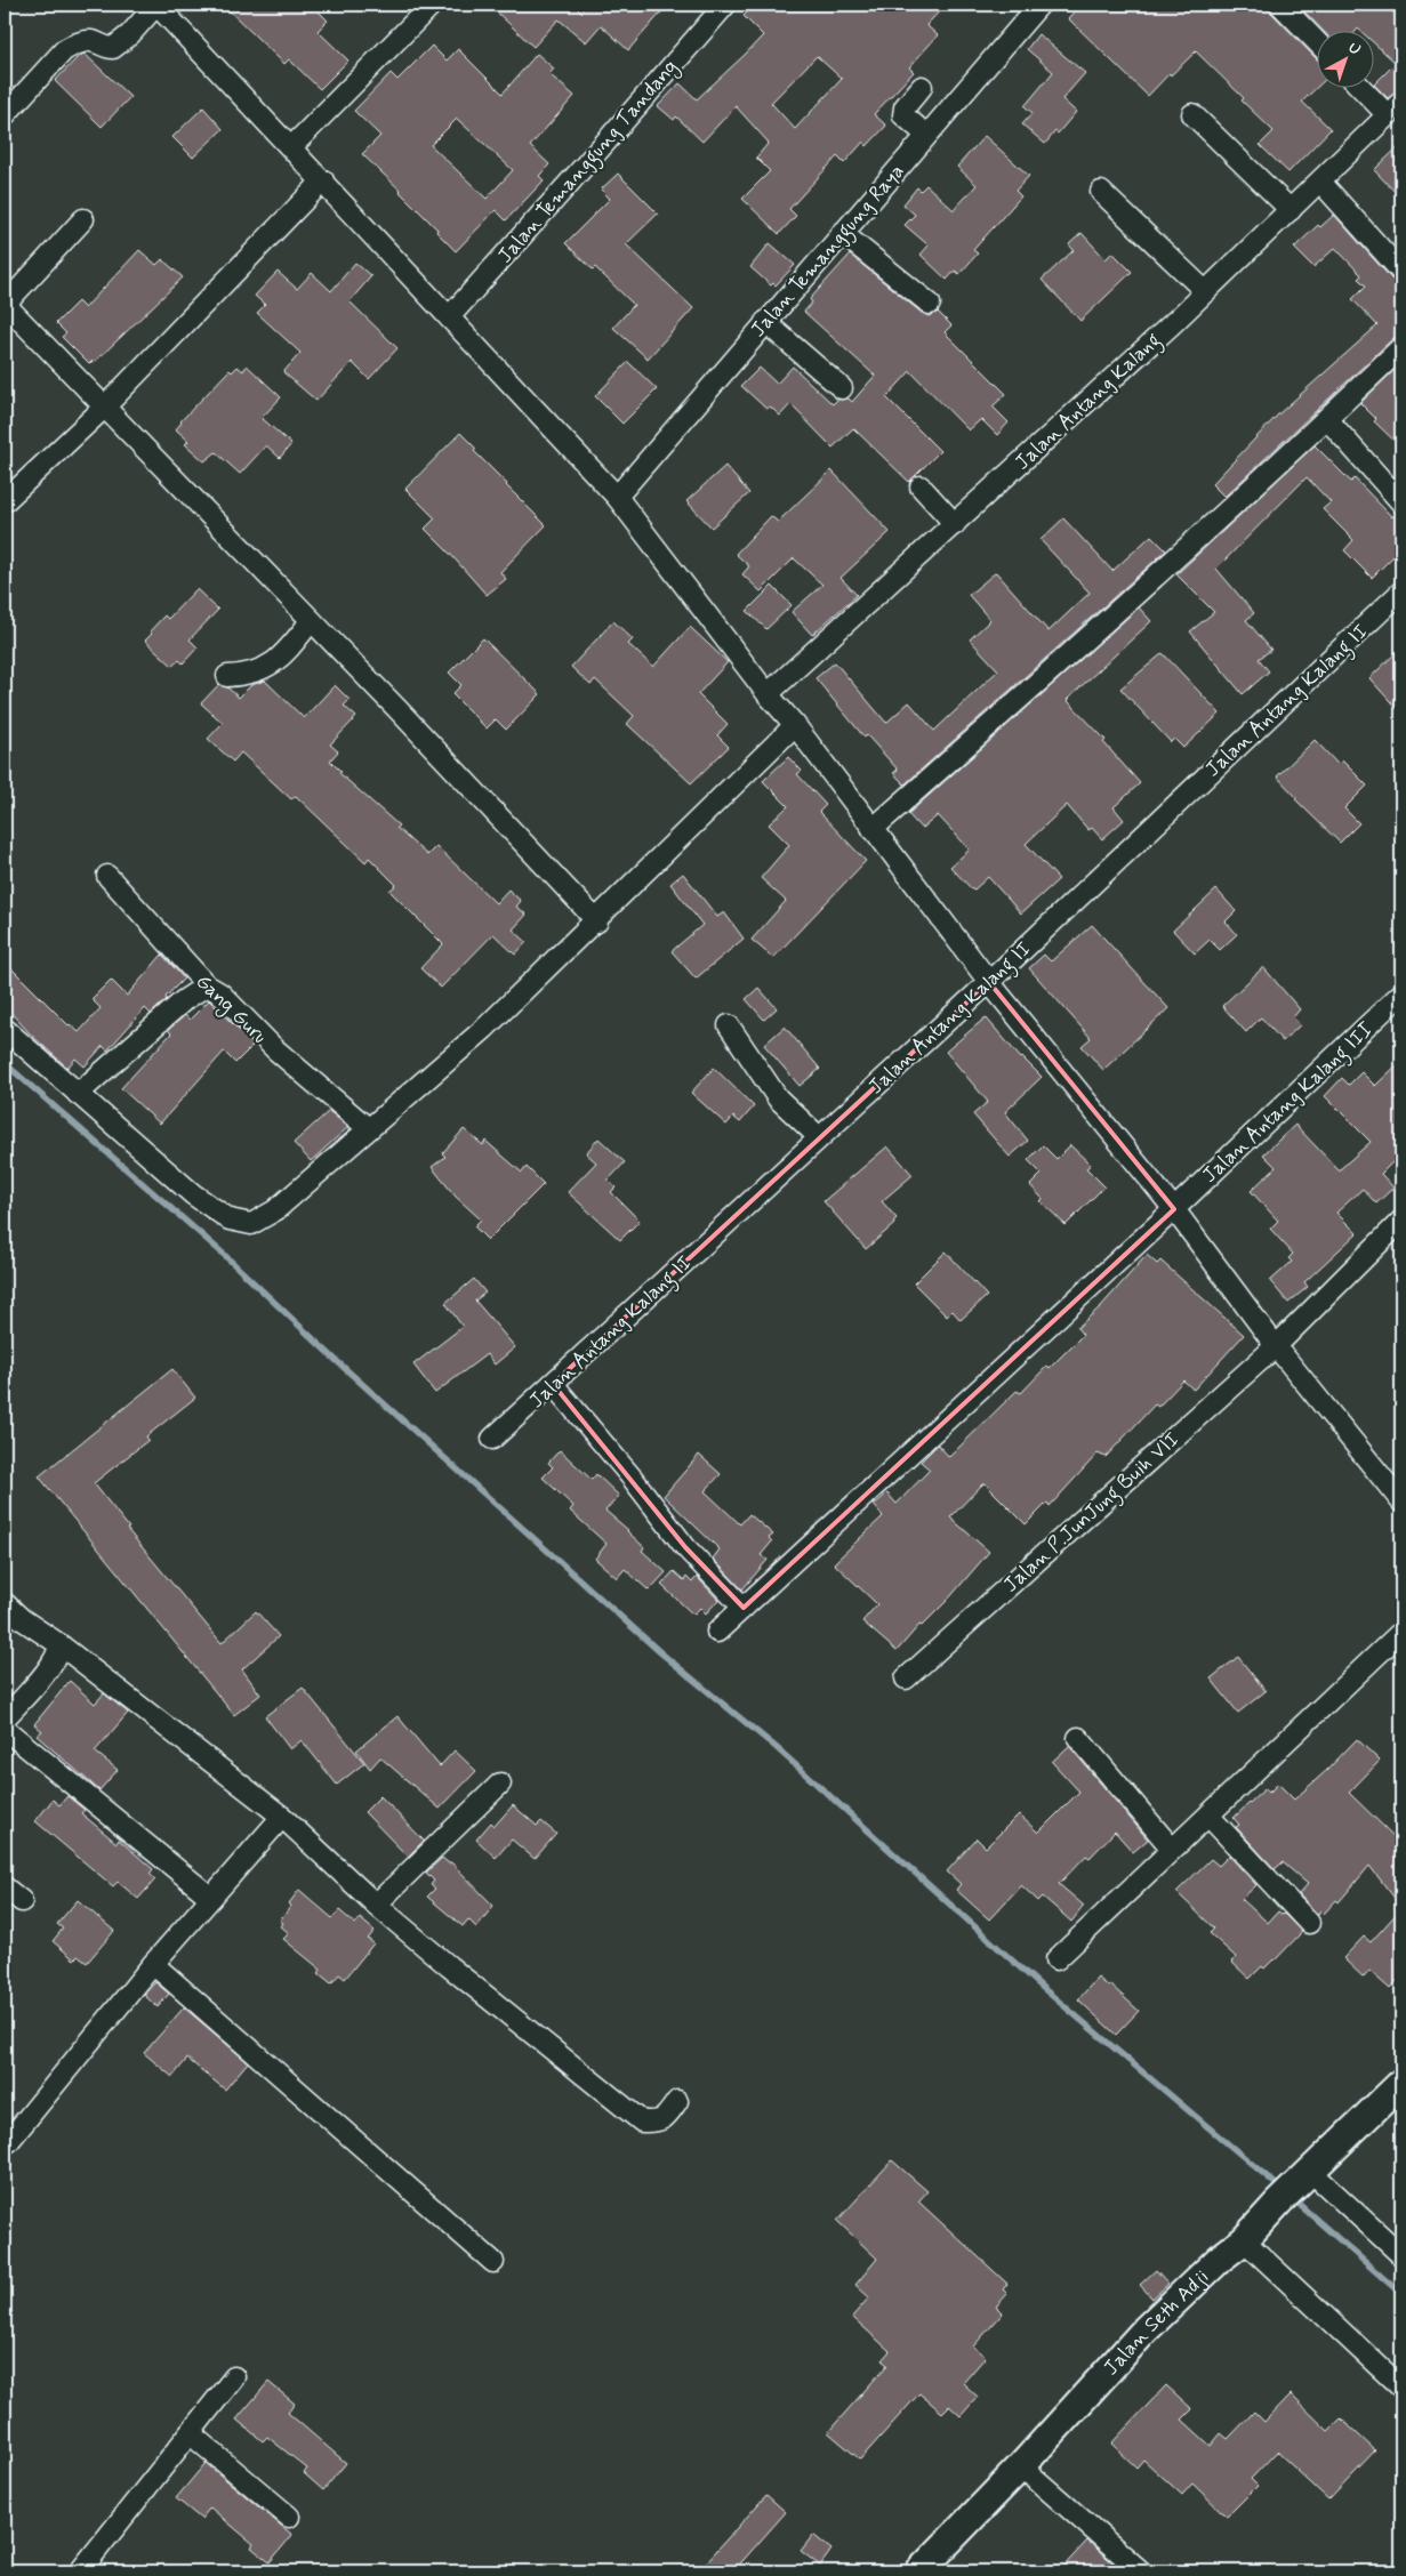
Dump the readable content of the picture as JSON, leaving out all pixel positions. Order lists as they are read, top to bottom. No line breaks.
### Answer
{"streets":{"street":["Jalan Temanggung Tandang","Jalan Temanggung Raya","Jalan Antang Kalang","Jalan Antang Kalang II","Gang Guru","Jalan Antang Kalang III","Jalan P.JunJung Buih VII","Jalan Seth Adji"]},"north":"top right"}
